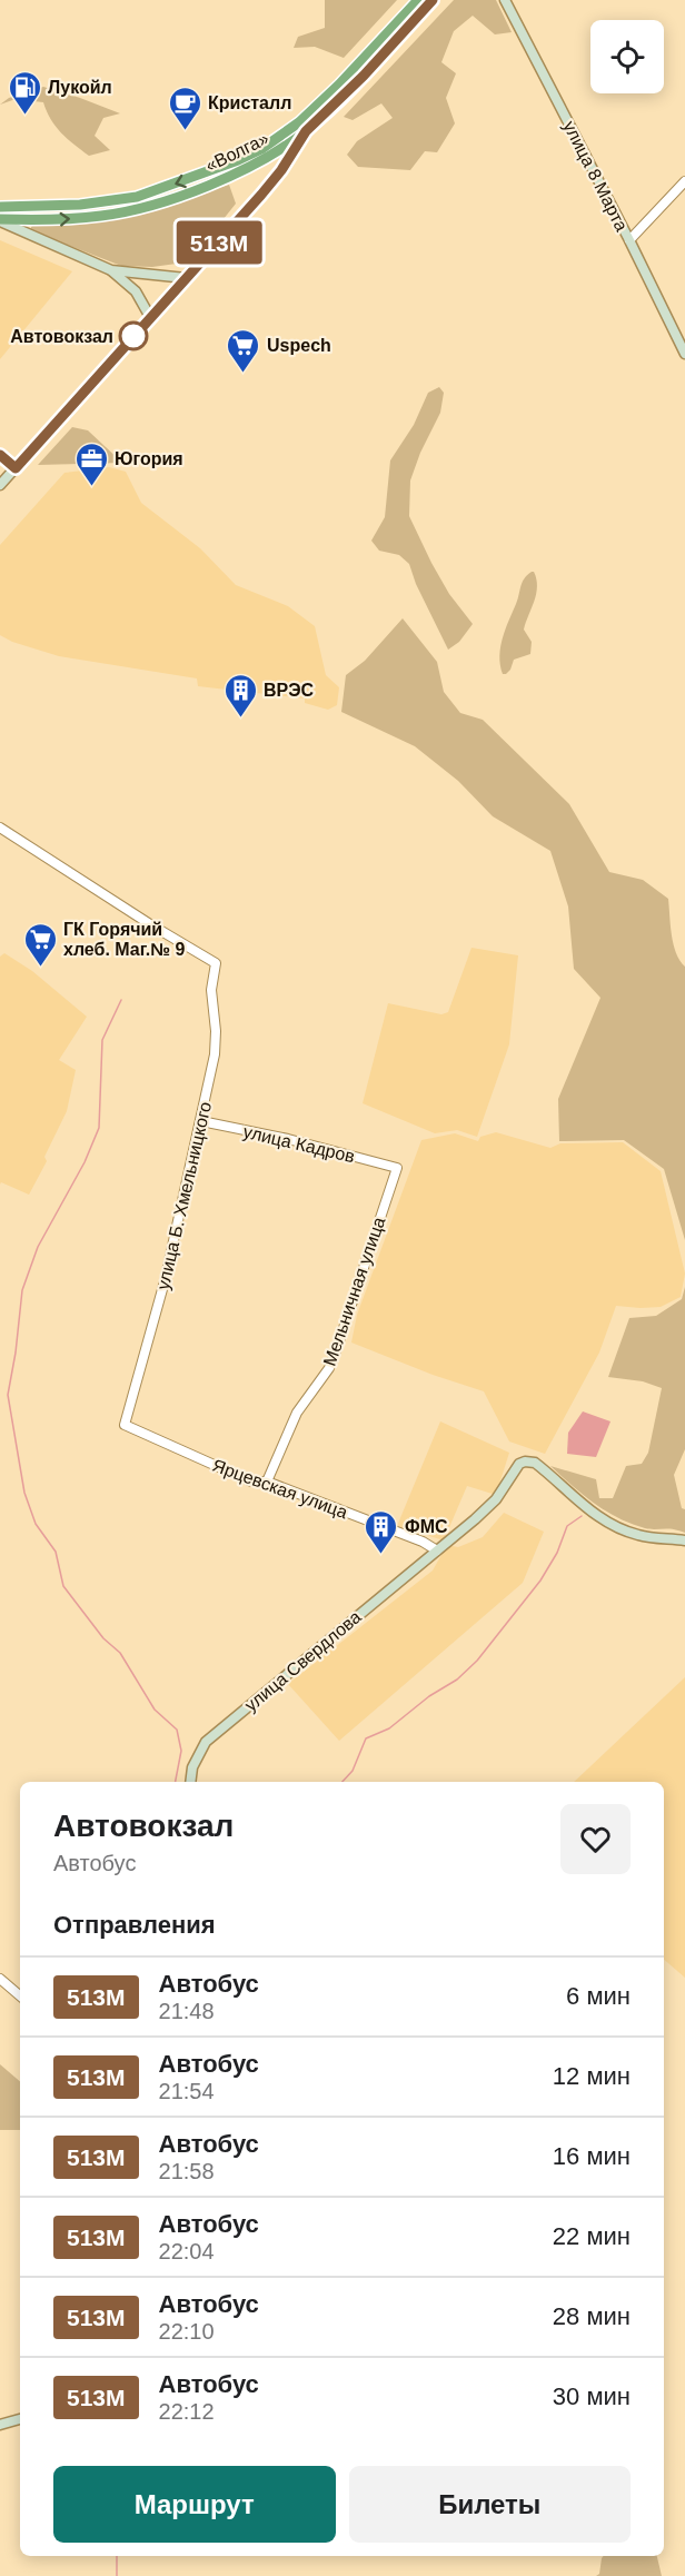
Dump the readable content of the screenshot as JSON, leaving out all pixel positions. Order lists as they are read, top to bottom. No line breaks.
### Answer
{"streets":{"highway":["«Волга»"],"main road":["улица 8 Марта","улица Свердлова"],"street":["улица Кадров","улица Б. Хмельницкого","Мельничная улица","Ярцевская улица"]},"crossings":[["улица Кадров","улица Б. Хмельницкого"],["улица Кадров","Мельничная улица"],["улица Б. Хмельницкого","Ярцевская улица"],["Мельничная улица","Ярцевская улица"],["Ярцевская улица","улица Свердлова"]],"places":{"fuel station":["Лукойл"],"cafe":["Кристалл"],"other":["Автовокзал"],"supermarket":["Uspech","ГК Горячий хлеб. Маг.№ 9"],"office":["Югория"],"building":["ВРЭС","ФМС"]},"lines":["bus line 513М"],"page":{"on_map":"513М","heading":[["Автовокзал","Автобус"],"Отправления"],"list":[{"mark":"513М","name":"Автобус","note":"21:48","value":"6 мин"},{"mark":"513М","name":"Автобус","note":"21:54","value":"12 мин"},{"mark":"513М","name":"Автобус","note":"21:58","value":"16 мин"},{"mark":"513М","name":"Автобус","note":"22:04","value":"22 мин"},{"mark":"513М","name":"Автобус","note":"22:10","value":"28 мин"},{"mark":"513М","name":"Автобус","note":"22:12","value":"30 мин"}],"buttons":["Маршрут","Билеты"]}}
